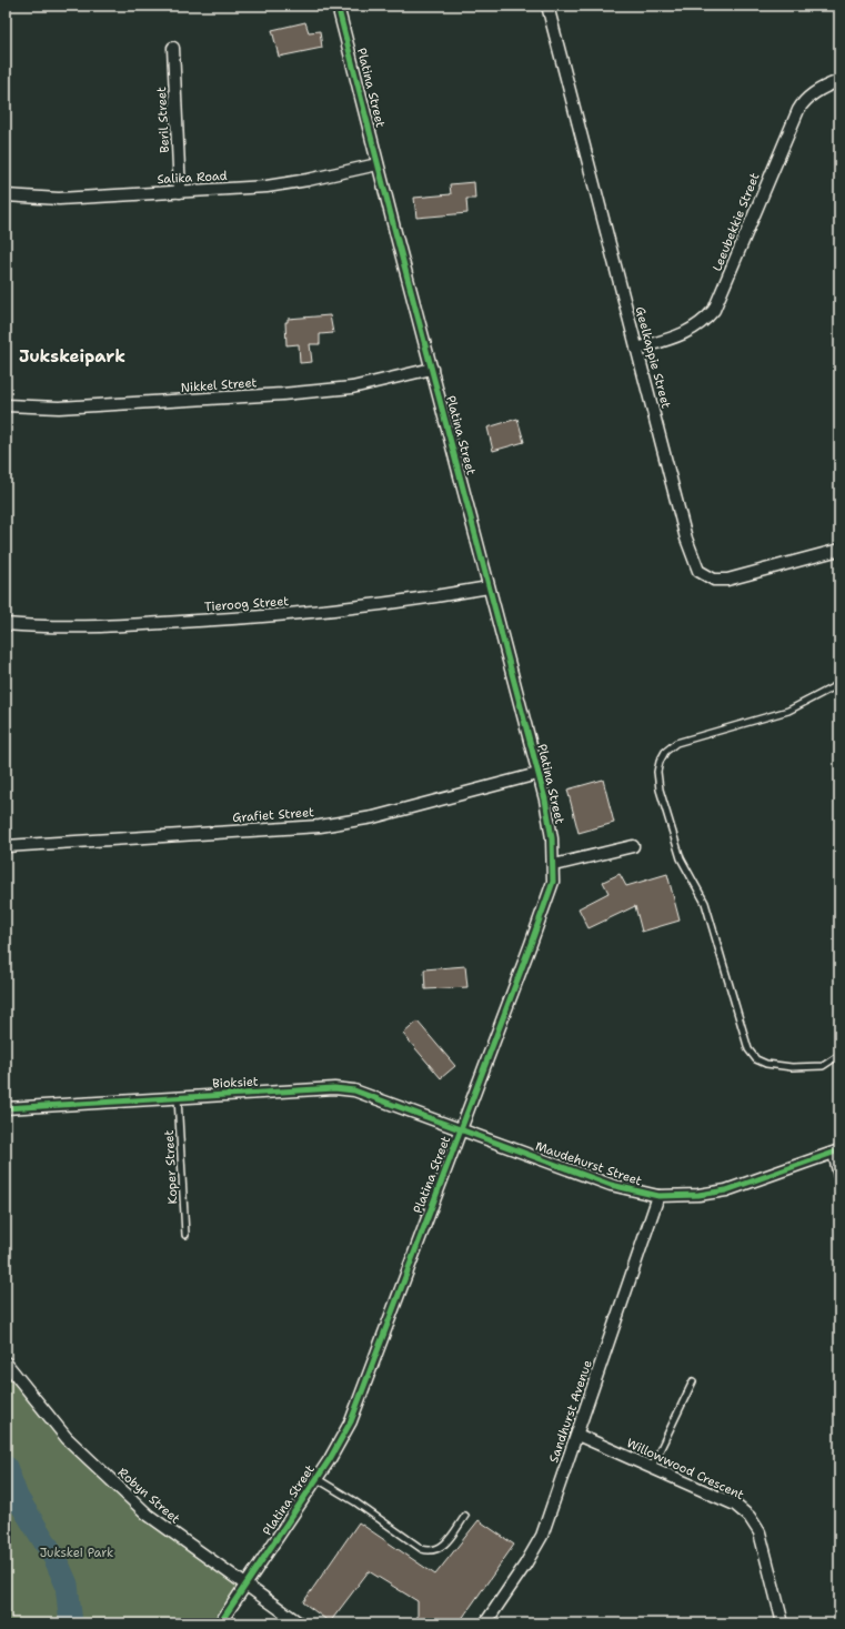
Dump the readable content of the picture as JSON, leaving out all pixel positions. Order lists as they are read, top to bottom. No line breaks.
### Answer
{"streets":{"street":["Platina Street","Beril Street","Salika Road","Leeubekkie Street","Geelkappie Street","Nikkel Street","Tieroog Street","Grafiet Street","Bioksiet","Maudehurst Street","Sandhurst Avenue","Willowwood Crescent","Robyn Street"],"lane":["Koper Street"]},"crossings":[["Platina Street","Salika Road"],["Platina Street","Nikkel Street"],["Platina Street","Tieroog Street"],["Platina Street","Grafiet Street"],["Platina Street","Bioksiet"],["Platina Street","Maudehurst Street"],["Platina Street","Robyn Street"],["Beril Street","Salika Road"],["Leeubekkie Street","Geelkappie Street"],["Bioksiet","Maudehurst Street"],["Bioksiet","Koper Street"],["Maudehurst Street","Sandhurst Avenue"],["Sandhurst Avenue","Willowwood Crescent"]],"districts":["Jukskeipark"],"parks":["Jukskei Park"]}
